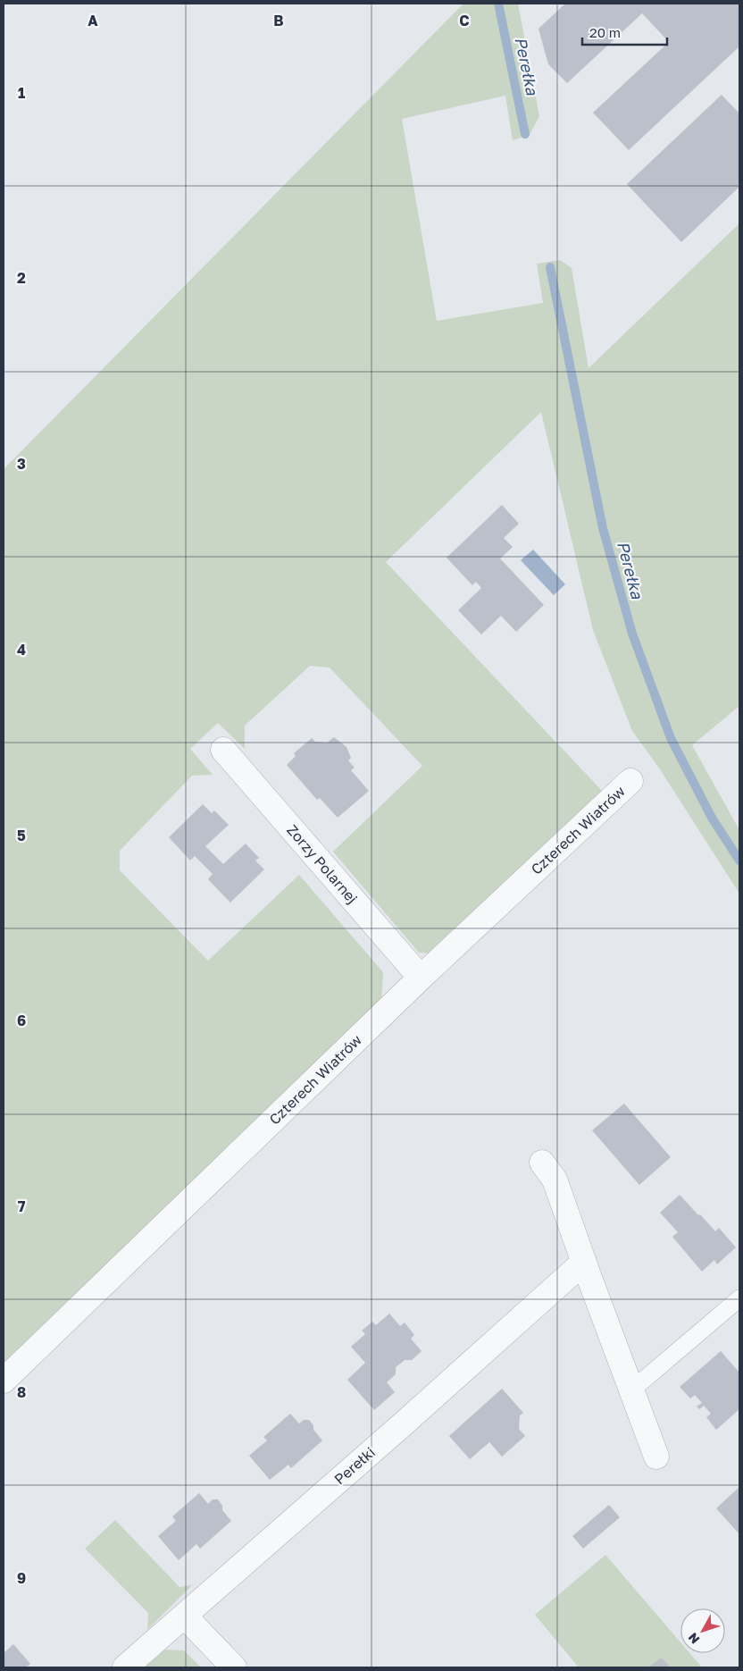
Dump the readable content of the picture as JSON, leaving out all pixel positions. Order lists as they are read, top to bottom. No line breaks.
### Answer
{"streets":{"street":["Czterech Wiatrów","Zorzy Polarnej","Perełki"]},"crossings":[["Czterech Wiatrów","Zorzy Polarnej"]],"water":["Perełka"],"scale_bar":"20 m","north":"bottom left","grid":{"columns":["A","B","C"],"rows":["1","2","3","4","5","6","7","8","9"]}}
